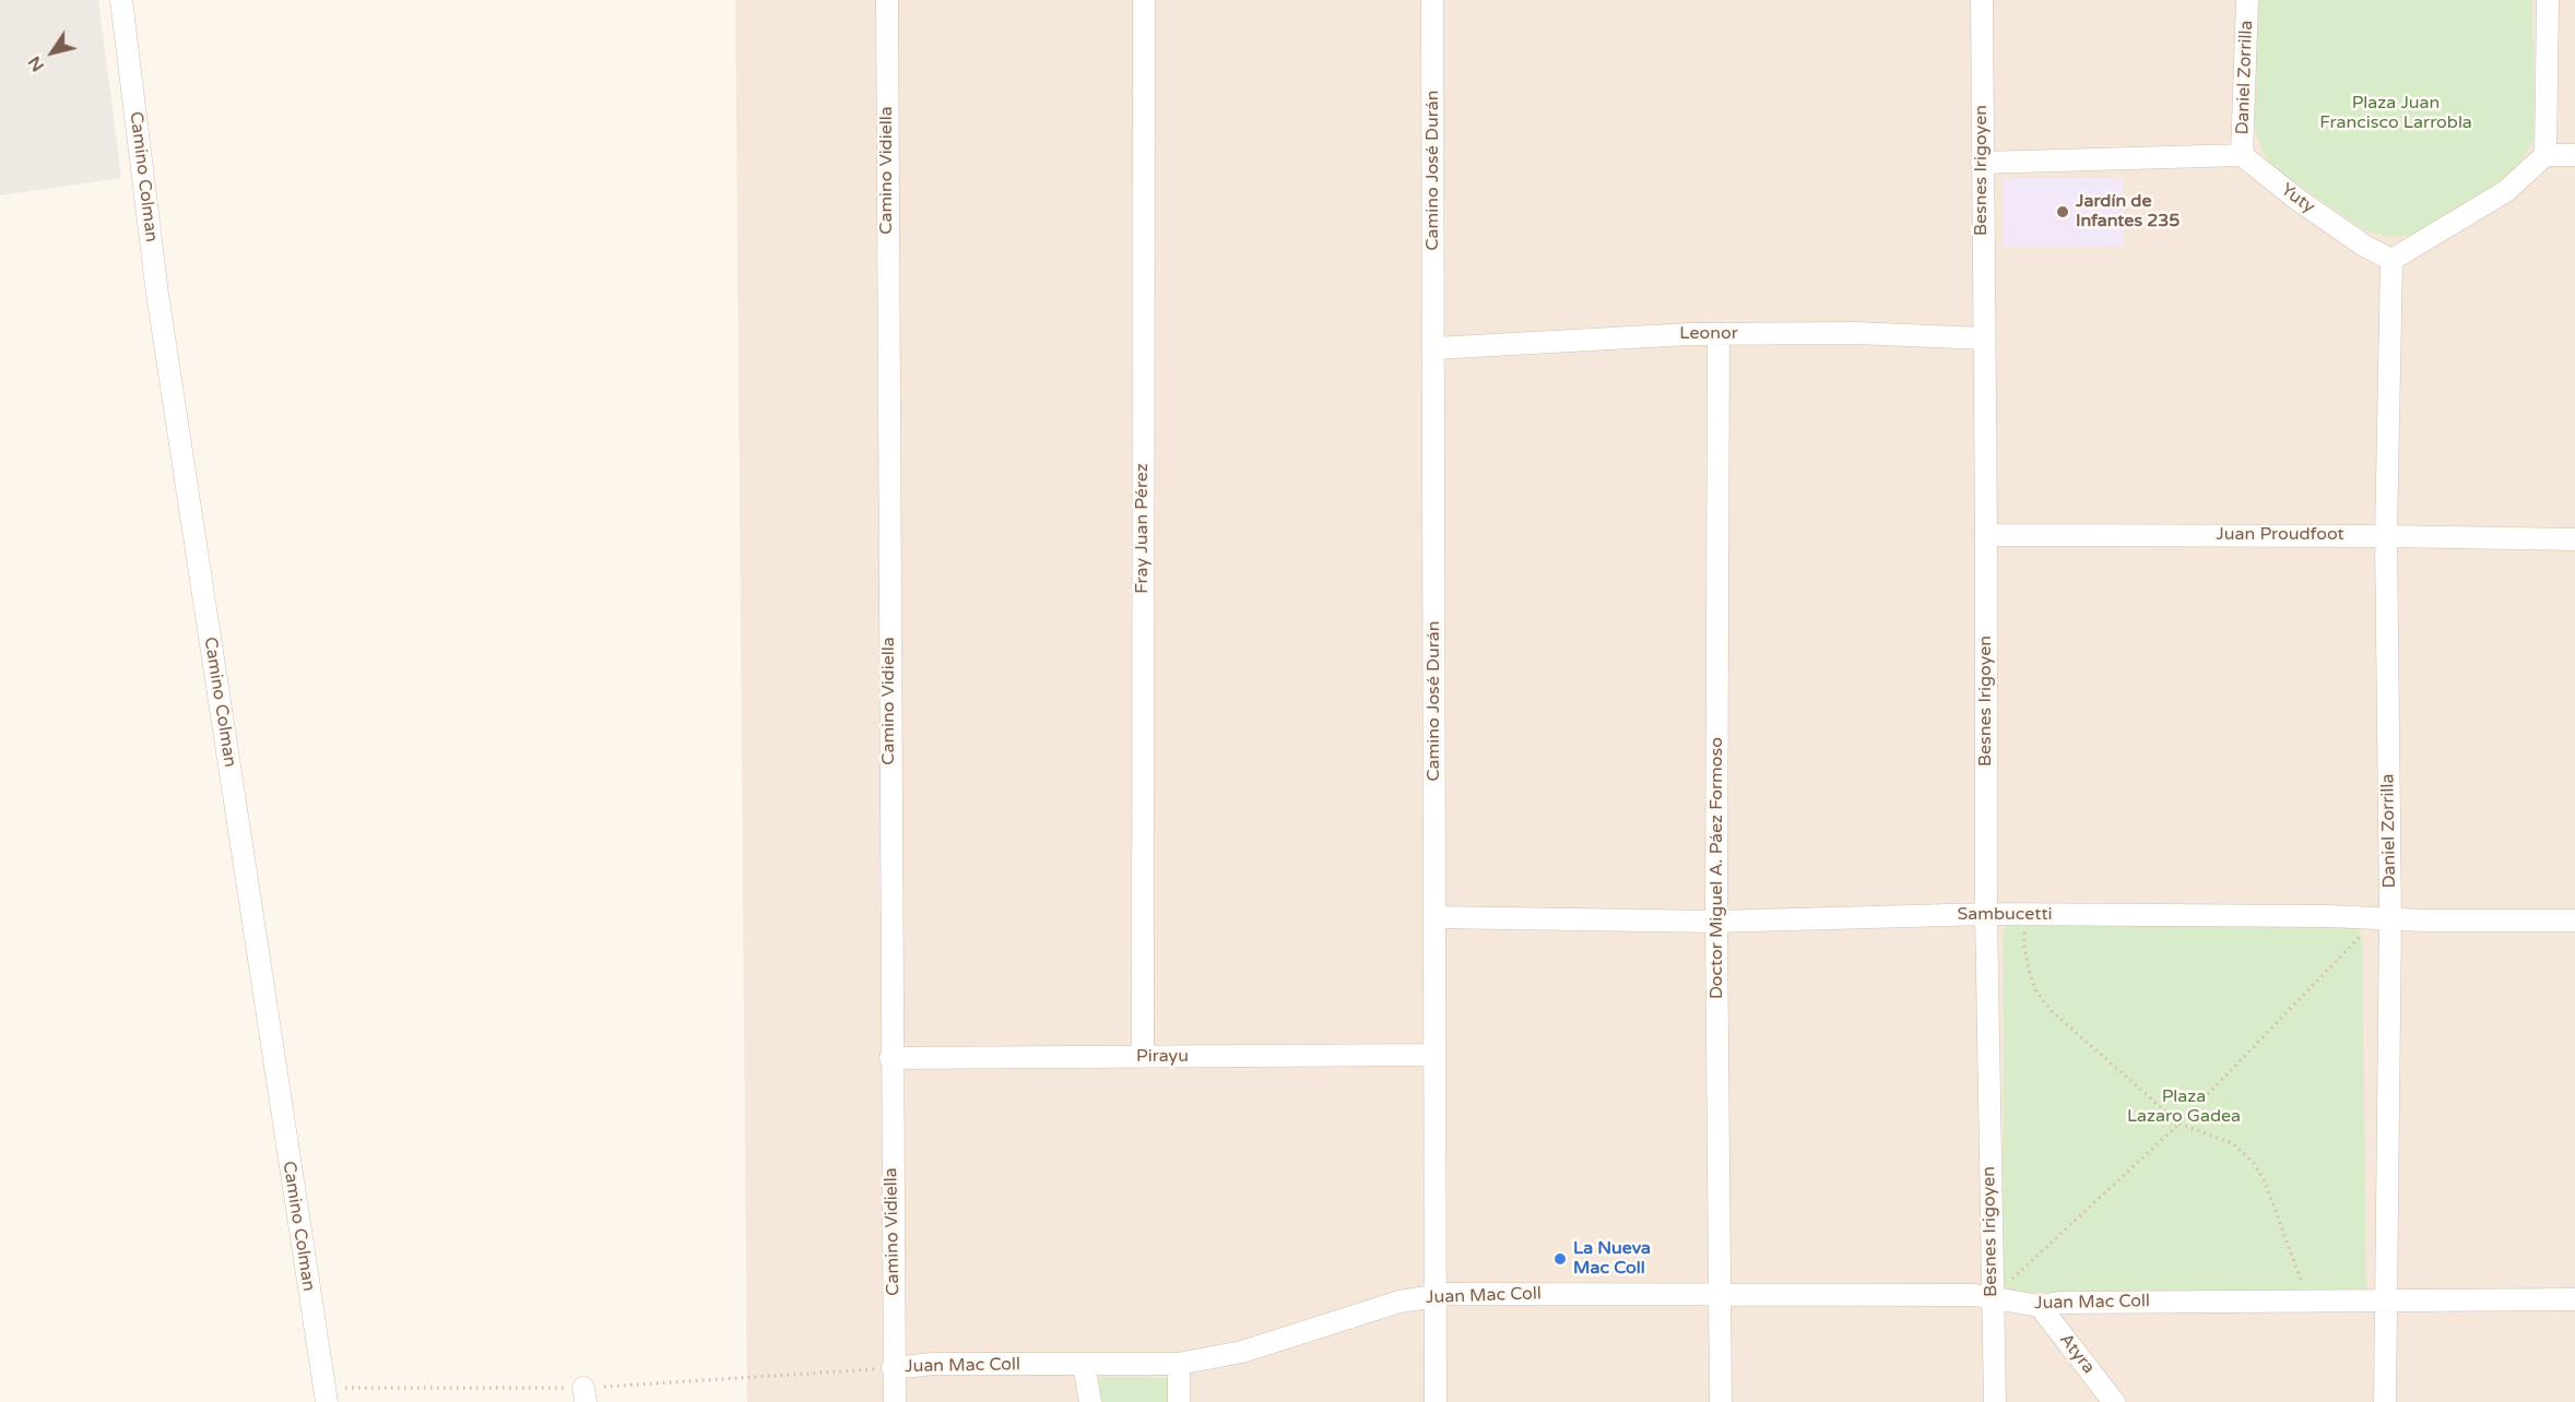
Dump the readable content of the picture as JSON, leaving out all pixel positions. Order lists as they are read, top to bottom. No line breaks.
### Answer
{"streets":{"street":["Daniel Zorrilla","Camino Vidiella","Camino José Durán","Besnes Irigoyen","Camino Colman","Yuty","Leonor","Fray Juan Pérez","Juan Proudfoot","Doctor Miguel A. Páez Formoso","Sambucetti","Pirayu","Juan Mac Coll","Atyra"]},"crossings":[["Daniel Zorrilla","Yuty"],["Daniel Zorrilla","Juan Proudfoot"],["Daniel Zorrilla","Sambucetti"],["Daniel Zorrilla","Juan Mac Coll"],["Camino Vidiella","Pirayu"],["Camino Vidiella","Juan Mac Coll"],["Camino José Durán","Leonor"],["Camino José Durán","Sambucetti"],["Camino José Durán","Pirayu"],["Camino José Durán","Juan Mac Coll"],["Besnes Irigoyen","Leonor"],["Besnes Irigoyen","Juan Proudfoot"],["Besnes Irigoyen","Sambucetti"],["Besnes Irigoyen","Juan Mac Coll"],["Camino Colman","Juan Mac Coll"],["Leonor","Doctor Miguel A. Páez Formoso"],["Fray Juan Pérez","Pirayu"],["Doctor Miguel A. Páez Formoso","Sambucetti"],["Doctor Miguel A. Páez Formoso","Juan Mac Coll"],["Juan Mac Coll","Atyra"]],"parks":["Plaza Juan Francisco Larrobla","Plaza Lazaro Gadea"],"places":["Jardín de Infantes 235","La Nueva Mac Coll"],"north":"bottom left"}
